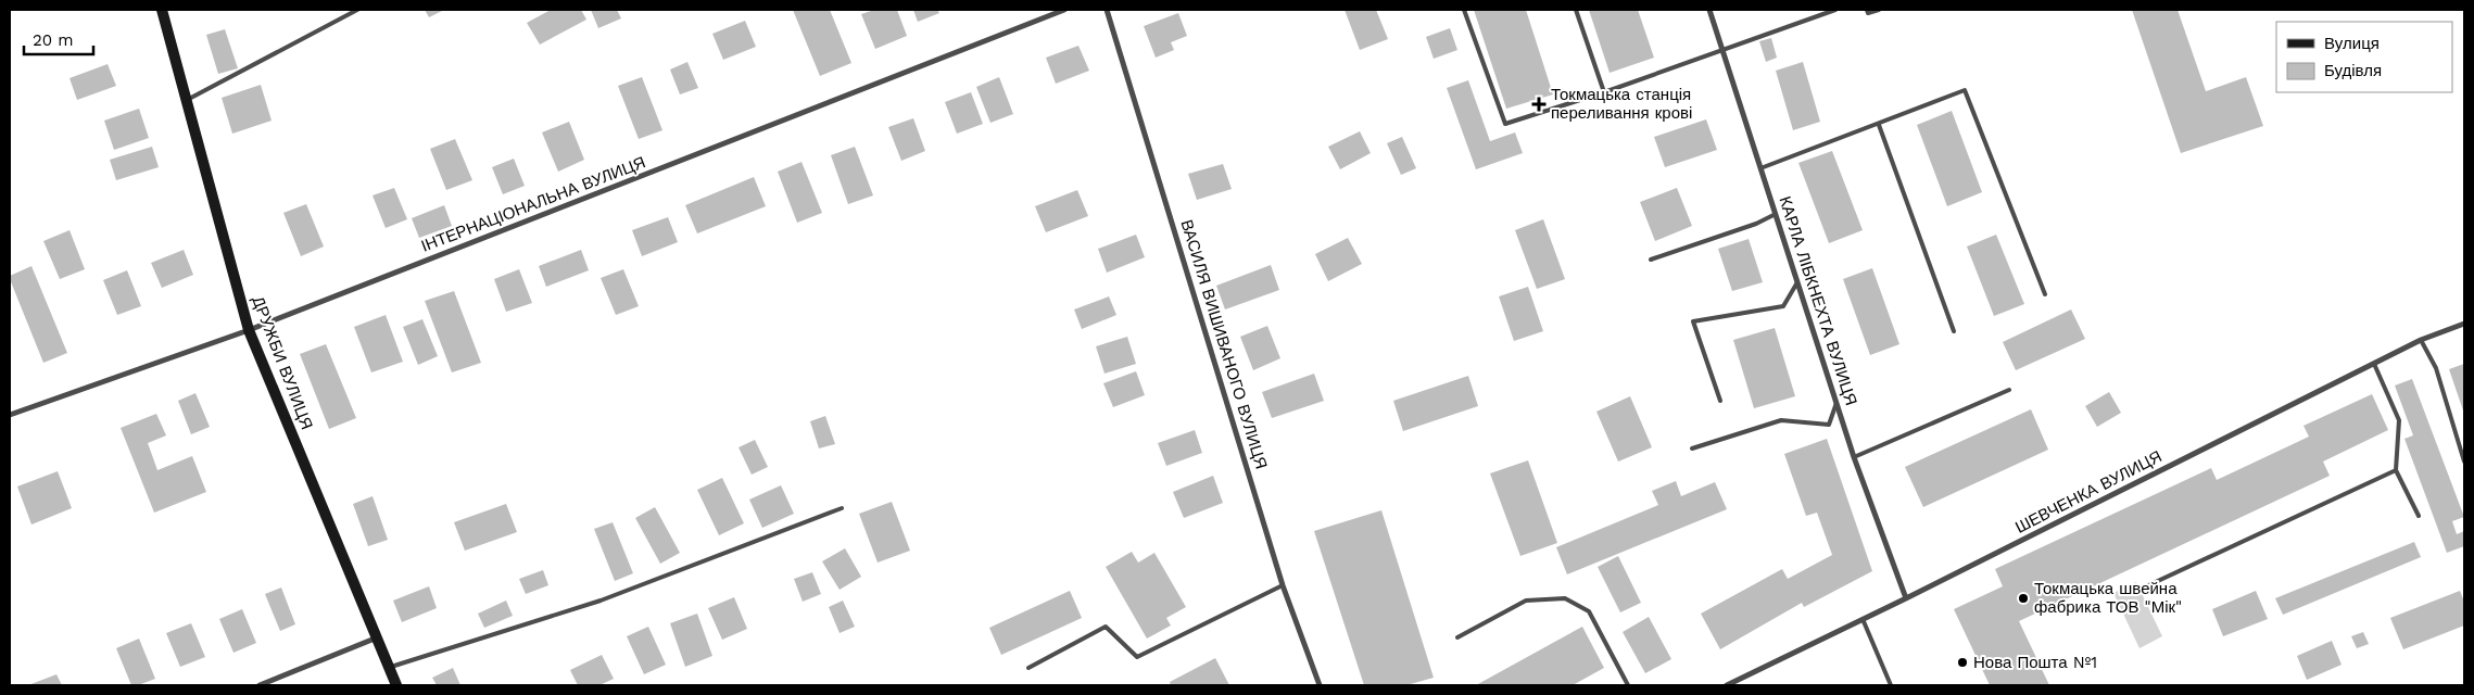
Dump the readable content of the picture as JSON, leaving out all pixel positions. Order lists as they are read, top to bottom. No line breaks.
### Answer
{"streets":{"street":["ІНТЕРНАЦІОНАЛЬНА ВУЛИЦЯ","КАРЛА ЛІБКНЕХТА ВУЛИЦЯ","ВАСИЛЯ ВИШИВАНОГО ВУЛИЦЯ","ДРУЖБИ ВУЛИЦЯ","ШЕВЧЕНКА ВУЛИЦЯ"]},"crossings":[["ІНТЕРНАЦІОНАЛЬНА ВУЛИЦЯ","ДРУЖБИ ВУЛИЦЯ"],["КАРЛА ЛІБКНЕХТА ВУЛИЦЯ","ШЕВЧЕНКА ВУЛИЦЯ"]],"places":{"health":["Токмацька станція переливання крові"],"other":["Токмацька швейна фабрика ТОВ \"Мік\"","Нова Пошта №1"]},"legend":["Вулиця","Будівля"],"scale_bar":"20 m"}
